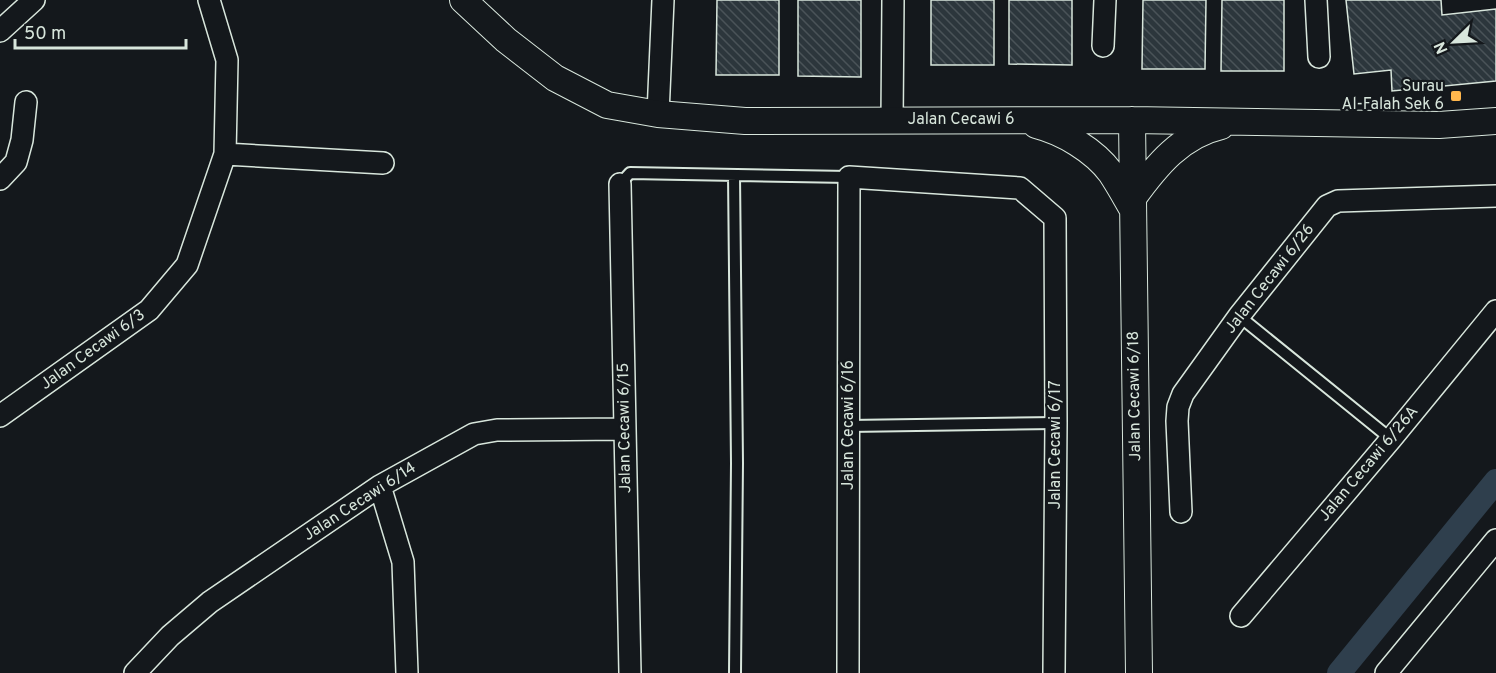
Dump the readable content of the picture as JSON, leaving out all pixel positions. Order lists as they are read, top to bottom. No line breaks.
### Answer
{"streets":{"street":["Jalan Cecawi 6","Jalan Cecawi 6/26","Jalan Cecawi 6/3","Jalan Cecawi 6/18","Jalan Cecawi 6/16","Jalan Cecawi 6/15","Jalan Cecawi 6/17","Jalan Cecawi 6/26A","Jalan Cecawi 6/14"]},"crossings":[["Jalan Cecawi 6","Jalan Cecawi 6/18"],["Jalan Cecawi 6/16","Jalan Cecawi 6/17"],["Jalan Cecawi 6/15","Jalan Cecawi 6/14"]],"places":{"transit":["Surau Al-Falah Sek 6"]},"scale_bar":"50 m","north":"bottom left"}
